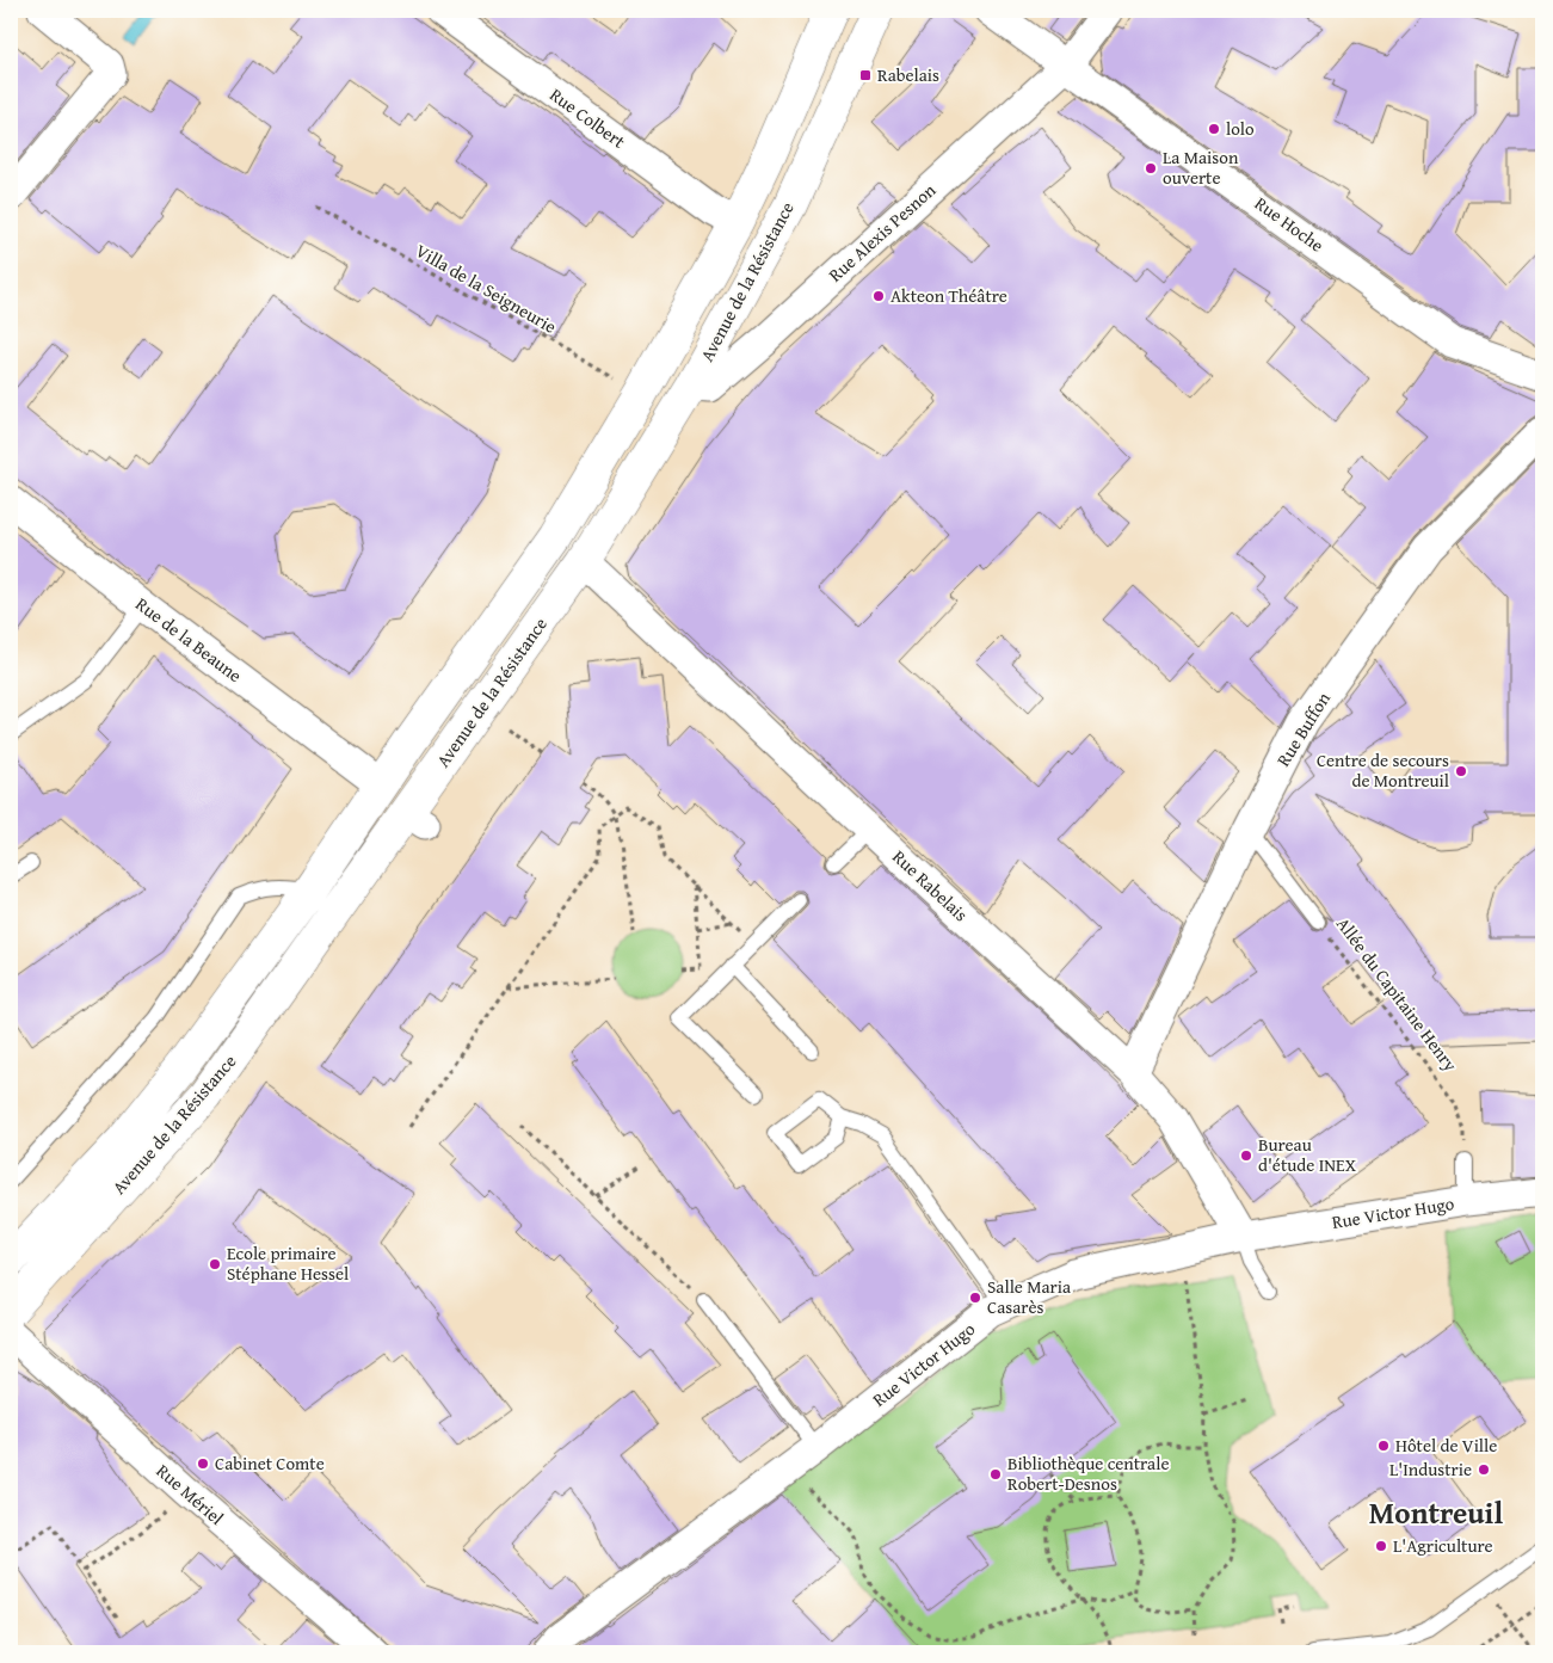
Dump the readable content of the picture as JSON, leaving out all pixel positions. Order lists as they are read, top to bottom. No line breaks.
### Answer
{"streets":{"main road":["Avenue de la Résistance"],"street":["Rue Colbert","Rue Hoche","Rue Alexis Pesnon","Rue de la Beaune","Rue Buffon","Rue Rabelais","Rue Victor Hugo","Rue Mériel"],"lane":["Allée du Capitaine Henry"],"path":["Villa de la Seigneurie"]},"crossings":[["Rue Colbert","Avenue de la Résistance"],["Rue Hoche","Rue Alexis Pesnon"],["Rue Alexis Pesnon","Avenue de la Résistance"],["Avenue de la Résistance","Villa de la Seigneurie"],["Avenue de la Résistance","Rue Rabelais"],["Rue Buffon","Rue Rabelais"],["Rue Buffon","Allée du Capitaine Henry"],["Rue Rabelais","Rue Victor Hugo"]],"districts":["Montreuil"],"places":{"transit":["Rabelais"],"other":["lolo","La Maison ouverte","Akteon Théâtre","Centre de secours de Montreuil","Bureau d'étude INEX","Ecole primaire Stéphane Hessel","Salle Maria Casarès","Hôtel de Ville","Cabinet Comte","L'Industrie","Bibliothèque centrale Robert-Desnos","L'Agriculture"]}}
